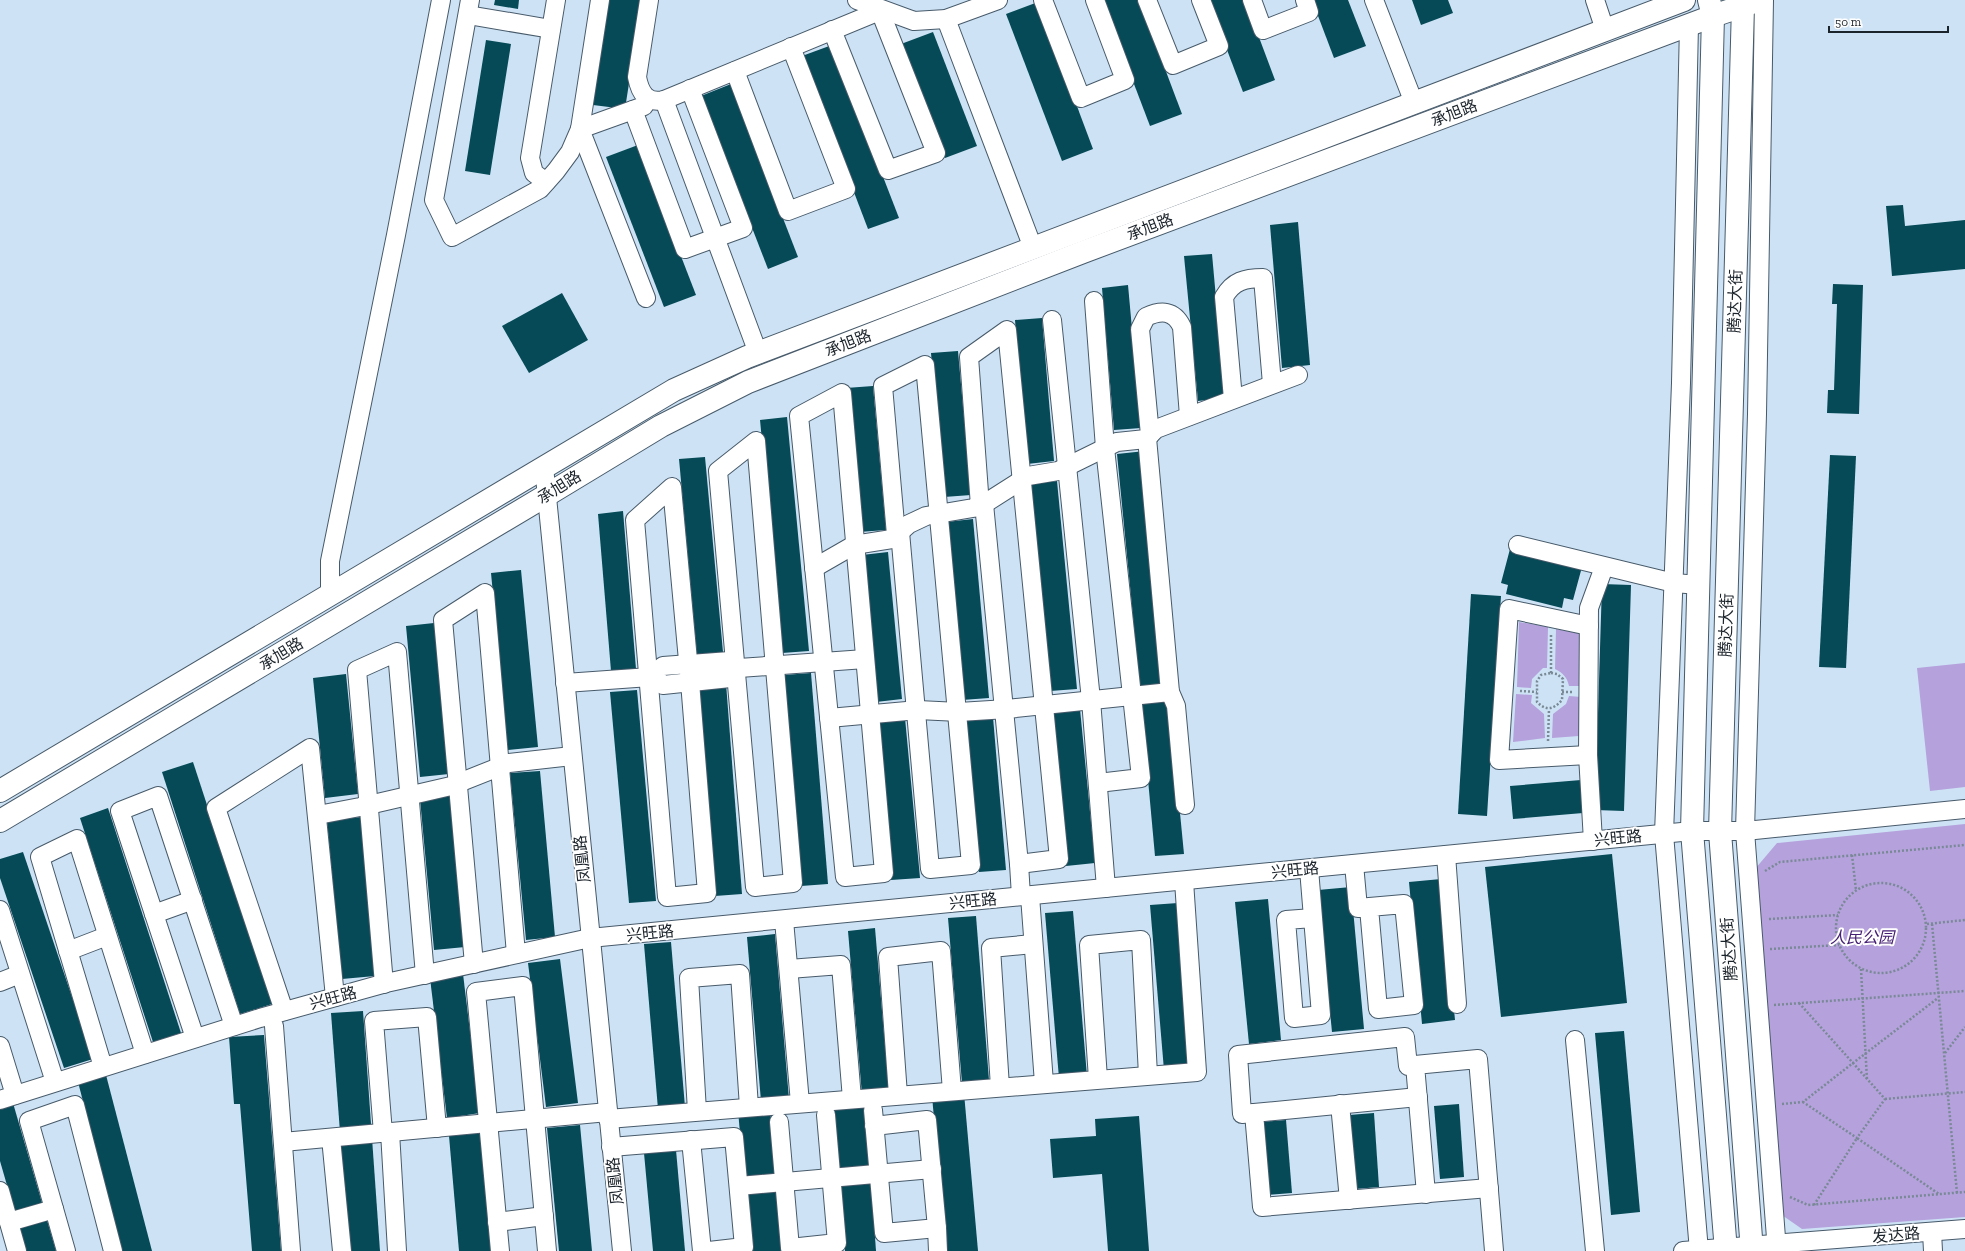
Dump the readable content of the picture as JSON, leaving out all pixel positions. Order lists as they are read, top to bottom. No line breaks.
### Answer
{"streets":{"main road":["承旭路","腾达大街"],"street":["兴旺路","凤凰路","发达路"]},"crossings":[["承旭路","腾达大街"],["承旭路","凤凰路"],["腾达大街","兴旺路"],["腾达大街","发达路"],["兴旺路","凤凰路"]],"parks":["人民公园"],"scale_bar":"50 m"}
